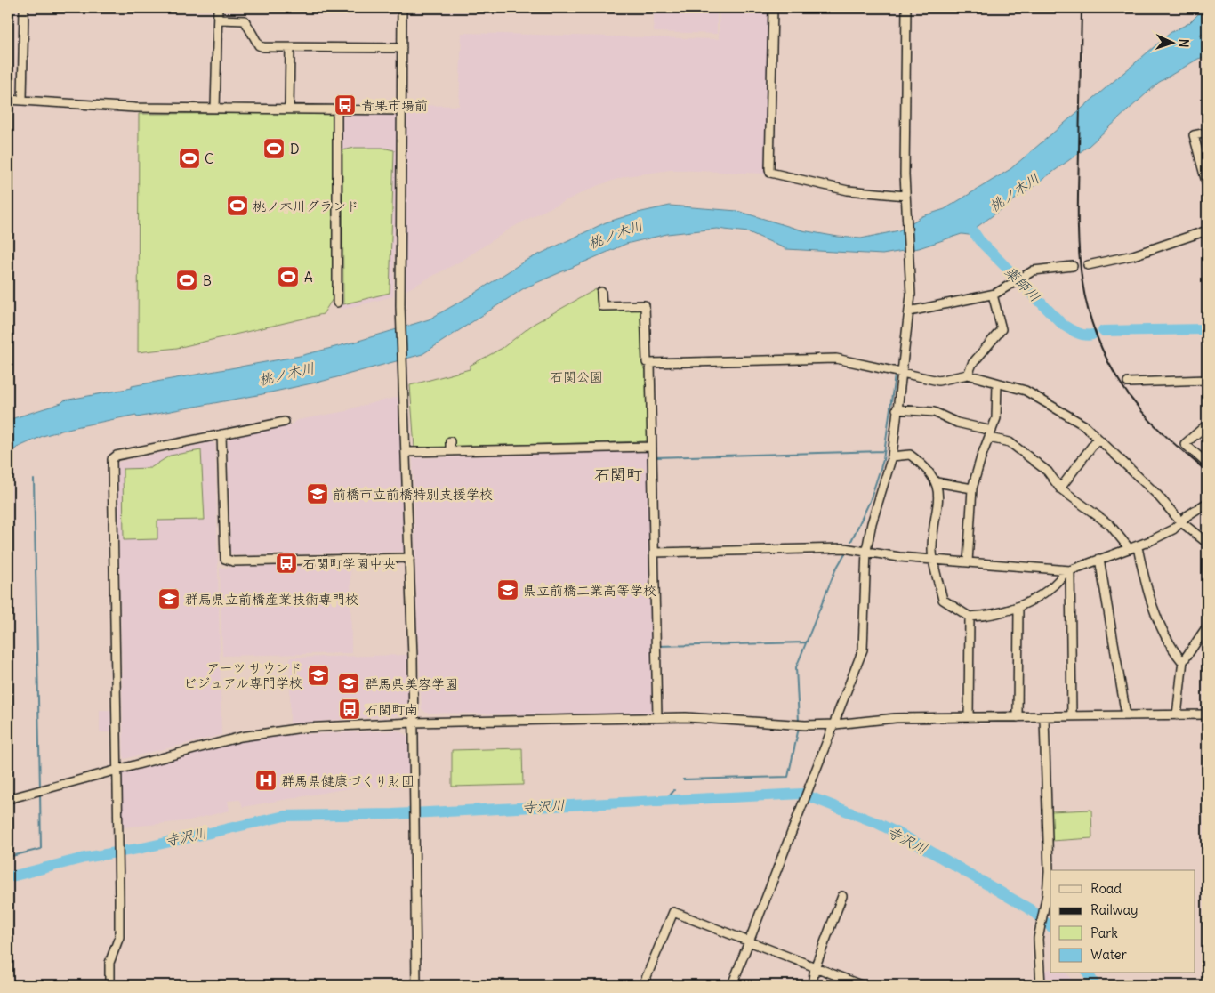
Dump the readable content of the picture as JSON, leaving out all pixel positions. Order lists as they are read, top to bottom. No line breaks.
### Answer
{"districts":["石関町"],"water":["桃ノ木川","薬師川","寺沢川"],"parks":["石関公園"],"places":{"bus stop":["青果市場前","石関町学園中央","石関町南"],"sports":["D","C","桃ノ木川グランド","A","B"],"school or university":["前橋市立前橋特別支援学校","県立前橋工業高等学校","群馬県立前橋産業技術専門校","アーツ サウンド ビジュアル専門学校","群馬県美容学園"],"hospital":["群馬県健康づくり財団"]},"legend":["Road","Railway","Park","Water"],"north":"right"}
